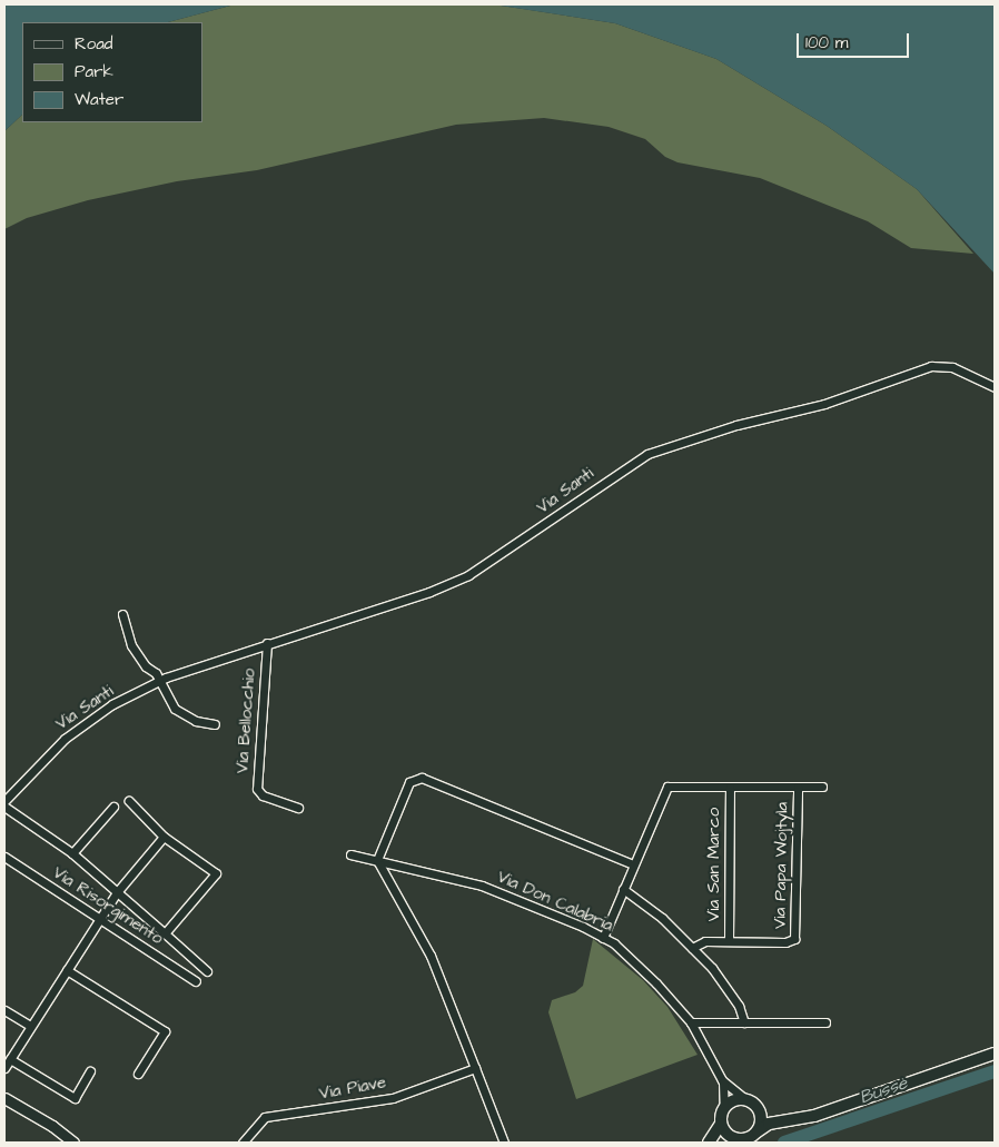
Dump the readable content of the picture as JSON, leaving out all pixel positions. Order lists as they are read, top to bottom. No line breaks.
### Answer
{"streets":{"street":["Via Santi","Via Bellocchio","Via San Marco","Via Papa Wojtyla","Via Don Calabria","Via Risorgimento","Via Piave"]},"crossings":[["Via Santi","Via Bellocchio"],["Via San Marco","Via Papa Wojtyla"]],"water":["Bussè"],"legend":["Road","Park","Water"],"scale_bar":"100 m"}
